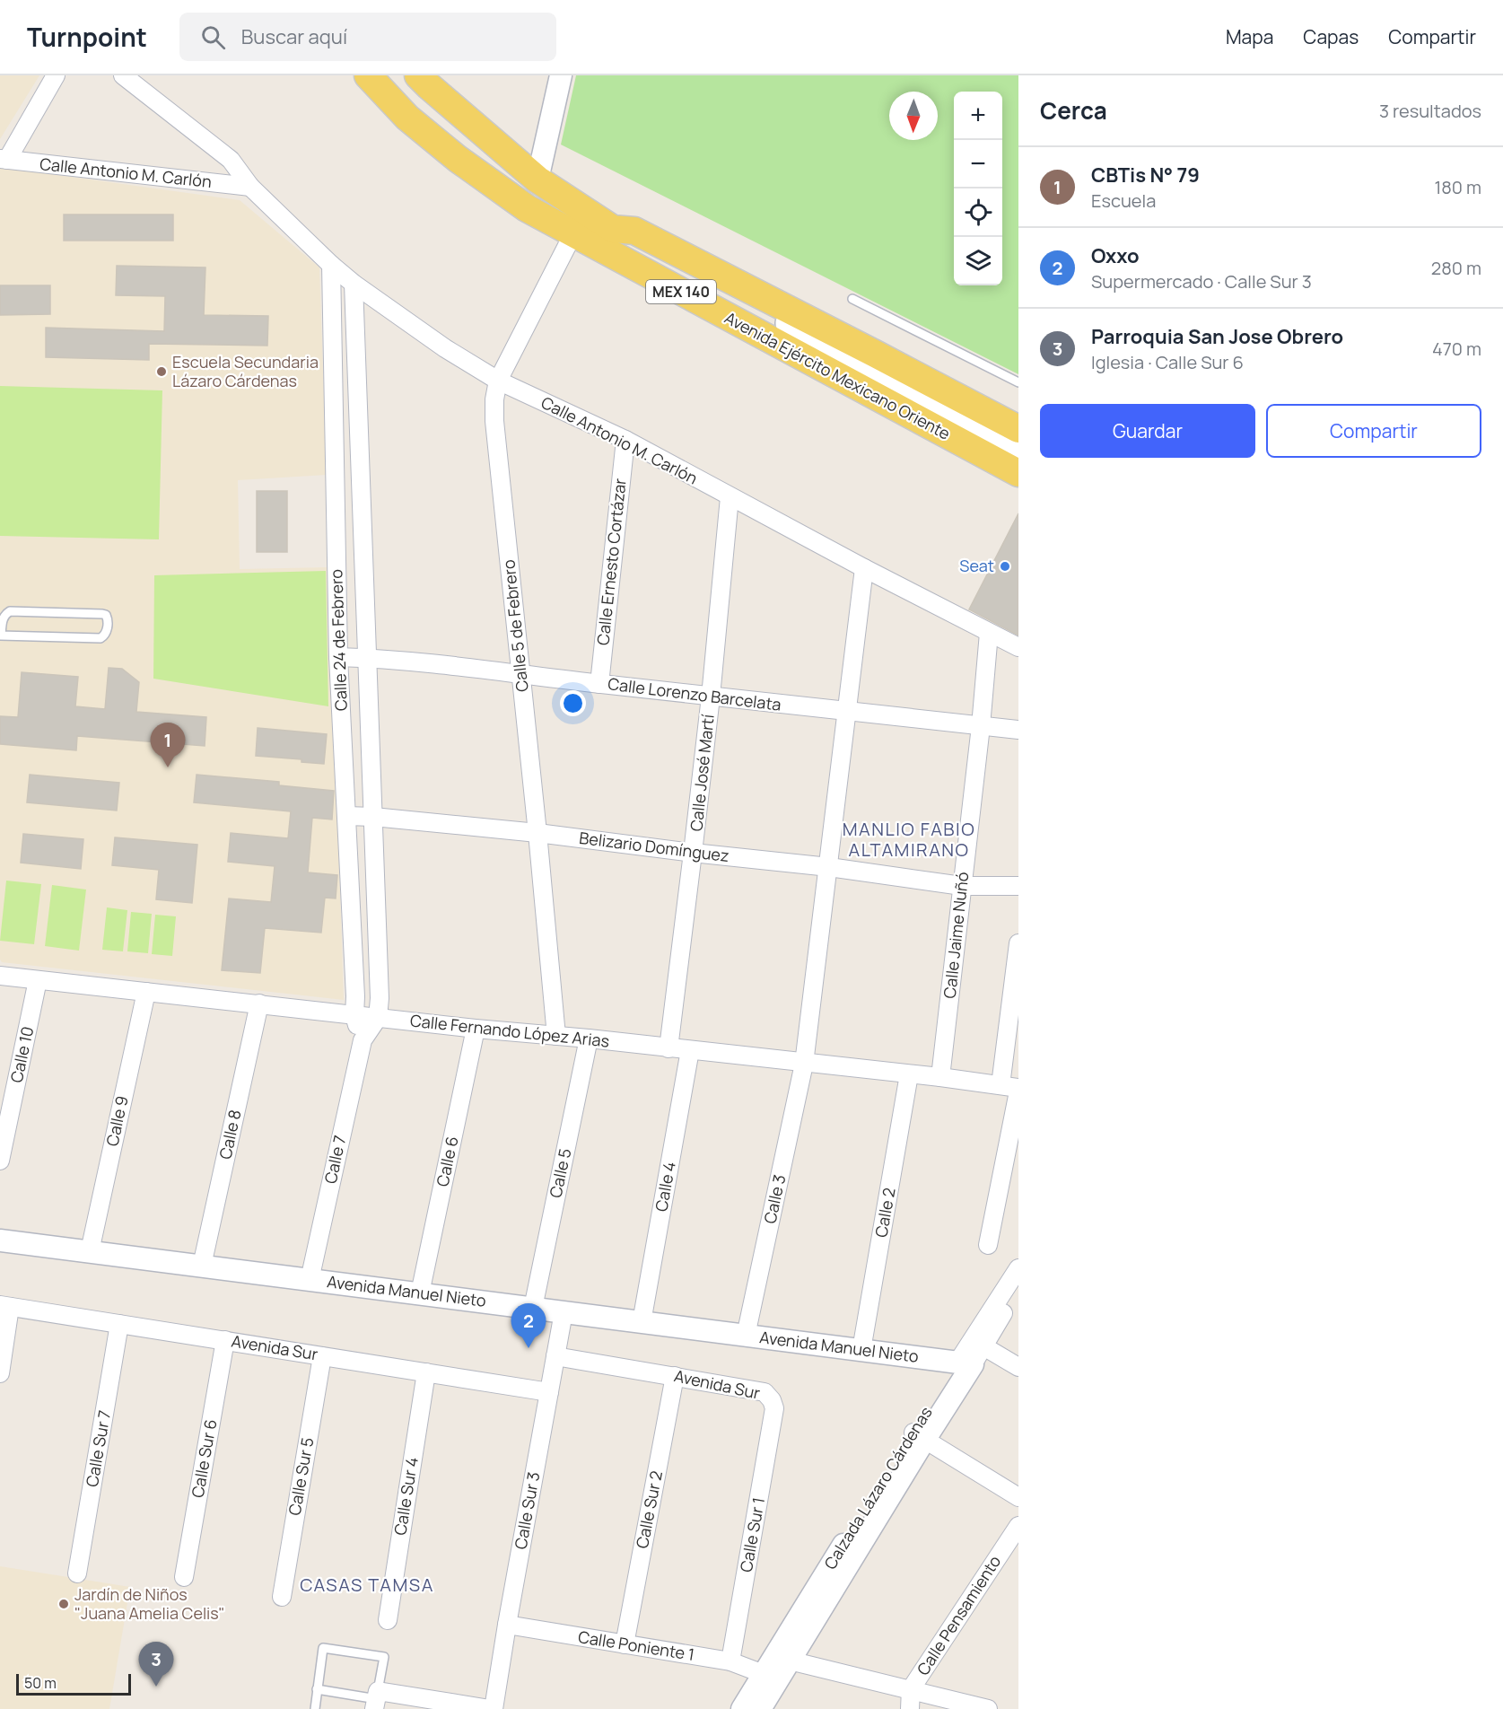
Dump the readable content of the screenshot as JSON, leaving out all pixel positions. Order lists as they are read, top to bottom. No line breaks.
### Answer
{"streets":{"main road":["MEX 140","Avenida Ejército Mexicano Oriente"],"street":["Calle Antonio M. Carlón","Calle Ernesto Cortázar","Calle 5 de Febrero","Calle 24 de Febrero","Calle Lorenzo Barcelata","Calle José Martí","Belizario Domínguez","Calle Jaime Nuñó","Calle Fernando López Arias","Calle 10","Calle 9","Calle 8","Calle 7","Calle 6","Calle 5","Calle 4","Calle 3","Calle 2","Avenida Manuel Nieto","Avenida Sur","Calle Sur 7","Calle Sur 6","Calle Sur 5","Calzada Lázaro Cárdenas","Calle Sur 4","Calle Sur 2","Calle Sur 3","Calle Sur 1","Calle Pensamiento","Calle Poniente 1"]},"crossings":[["Calle Antonio M. Carlón","Calle Ernesto Cortázar"],["Calle Antonio M. Carlón","Calle 5 de Febrero"],["Calle Antonio M. Carlón","Calle 24 de Febrero"],["Calle Antonio M. Carlón","Calle José Martí"],["Calle Antonio M. Carlón","Calle Jaime Nuñó"],["Calle Antonio M. Carlón","Calle 3"],["Avenida Ejército Mexicano Oriente","Calle 5 de Febrero"],["Calle Ernesto Cortázar","Calle Lorenzo Barcelata"],["Calle 5 de Febrero","Calle Lorenzo Barcelata"],["Calle 5 de Febrero","Belizario Domínguez"],["Calle 5 de Febrero","Calle Fernando López Arias"],["Calle 24 de Febrero","Calle Lorenzo Barcelata"],["Calle 24 de Febrero","Belizario Domínguez"],["Calle 24 de Febrero","Calle Fernando López Arias"],["Calle 24 de Febrero","Calle 7"],["Calle Lorenzo Barcelata","Calle José Martí"],["Calle Lorenzo Barcelata","Calle Jaime Nuñó"],["Calle Lorenzo Barcelata","Calle 3"],["Calle José Martí","Belizario Domínguez"],["Calle José Martí","Calle Fernando López Arias"],["Belizario Domínguez","Calle Jaime Nuñó"],["Belizario Domínguez","Calle 3"],["Calle Jaime Nuñó","Calle Fernando López Arias"],["Calle Fernando López Arias","Calle 10"],["Calle Fernando López Arias","Calle 9"],["Calle Fernando López Arias","Calle 8"],["Calle Fernando López Arias","Calle 7"],["Calle Fernando López Arias","Calle 6"],["Calle Fernando López Arias","Calle 5"],["Calle Fernando López Arias","Calle 4"],["Calle Fernando López Arias","Calle 3"],["Calle Fernando López Arias","Calle 2"],["Calle 9","Avenida Manuel Nieto"],["Calle 8","Avenida Manuel Nieto"],["Calle 7","Avenida Manuel Nieto"],["Calle 6","Avenida Manuel Nieto"],["Calle 5","Avenida Manuel Nieto"],["Calle 4","Avenida Manuel Nieto"],["Calle 3","Avenida Manuel Nieto"],["Calle 2","Avenida Manuel Nieto"],["Avenida Manuel Nieto","Calzada Lázaro Cárdenas"],["Avenida Manuel Nieto","Calle Sur 3"],["Avenida Sur","Calle Sur 7"],["Avenida Sur","Calle Sur 6"],["Avenida Sur","Calle Sur 5"],["Avenida Sur","Calle Sur 4"],["Avenida Sur","Calle Sur 2"],["Avenida Sur","Calle Sur 3"],["Avenida Sur","Calle Sur 1"],["Calzada Lázaro Cárdenas","Calle Poniente 1"],["Calle Sur 2","Calle Poniente 1"],["Calle Sur 3","Calle Poniente 1"],["Calle Sur 1","Calle Poniente 1"]],"districts":["MANLIO FABIO ALTAMIRANO","CASAS TAMSA"],"places":["Escuela Secundaria Lázaro Cárdenas","Seat","Jardín de Niños \"Juana Amelia Celis\""],"scale_bar":"50 m","north":"bottom","page":{"header":"Turnpoint","search":"Buscar aquí","nav":["Mapa","Capas","Compartir"],"heading":["Cerca","3 resultados"],"map_buttons":["+","−"],"list":[{"mark":"1","name":"CBTis N° 79","note":"Escuela","value":"180 m"},{"mark":"2","name":"Oxxo","note":"Supermercado · Calle Sur 3","value":"280 m"},{"mark":"3","name":"Parroquia San Jose Obrero","note":"Iglesia · Calle Sur 6","value":"470 m"}],"buttons":["Guardar","Compartir"],"pins":["1","2","3"],"scale":"50 m"}}
